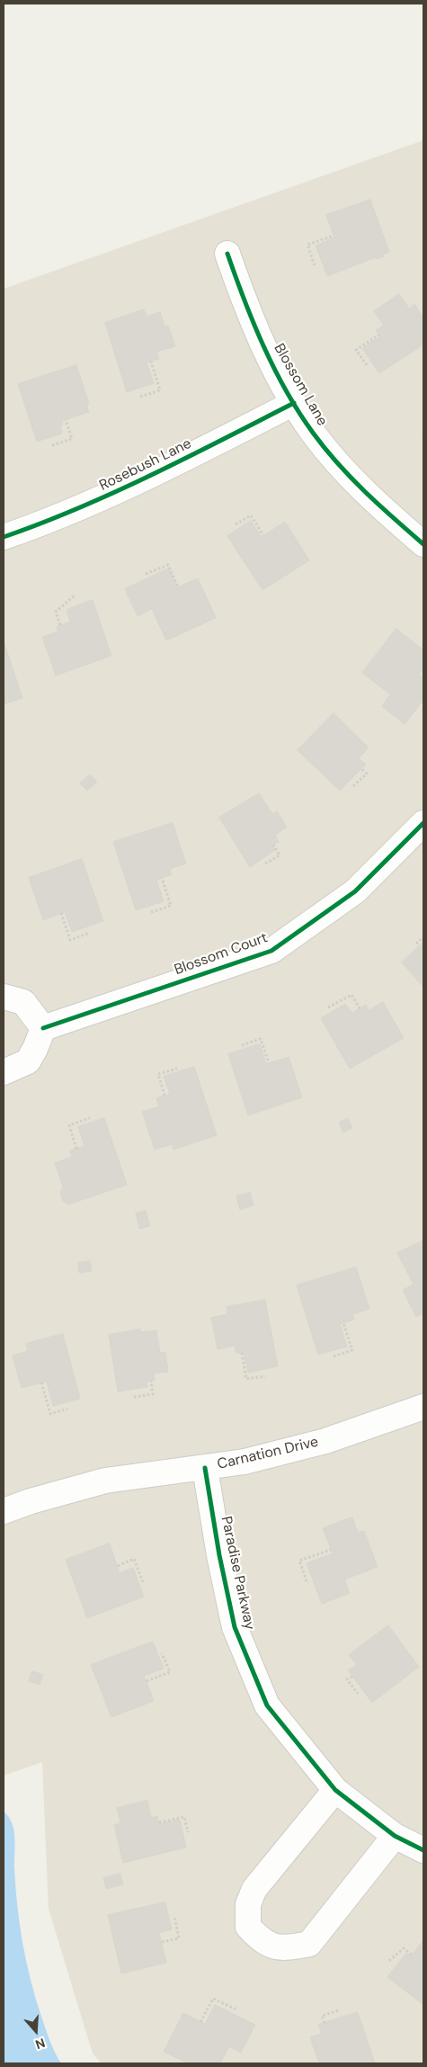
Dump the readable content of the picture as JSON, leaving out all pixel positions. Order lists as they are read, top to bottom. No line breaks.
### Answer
{"streets":{"street":["Blossom Lane","Rosebush Lane","Blossom Court","Carnation Drive","Paradise Parkway"]},"crossings":[["Blossom Lane","Rosebush Lane"],["Carnation Drive","Paradise Parkway"]],"north":"bottom"}
